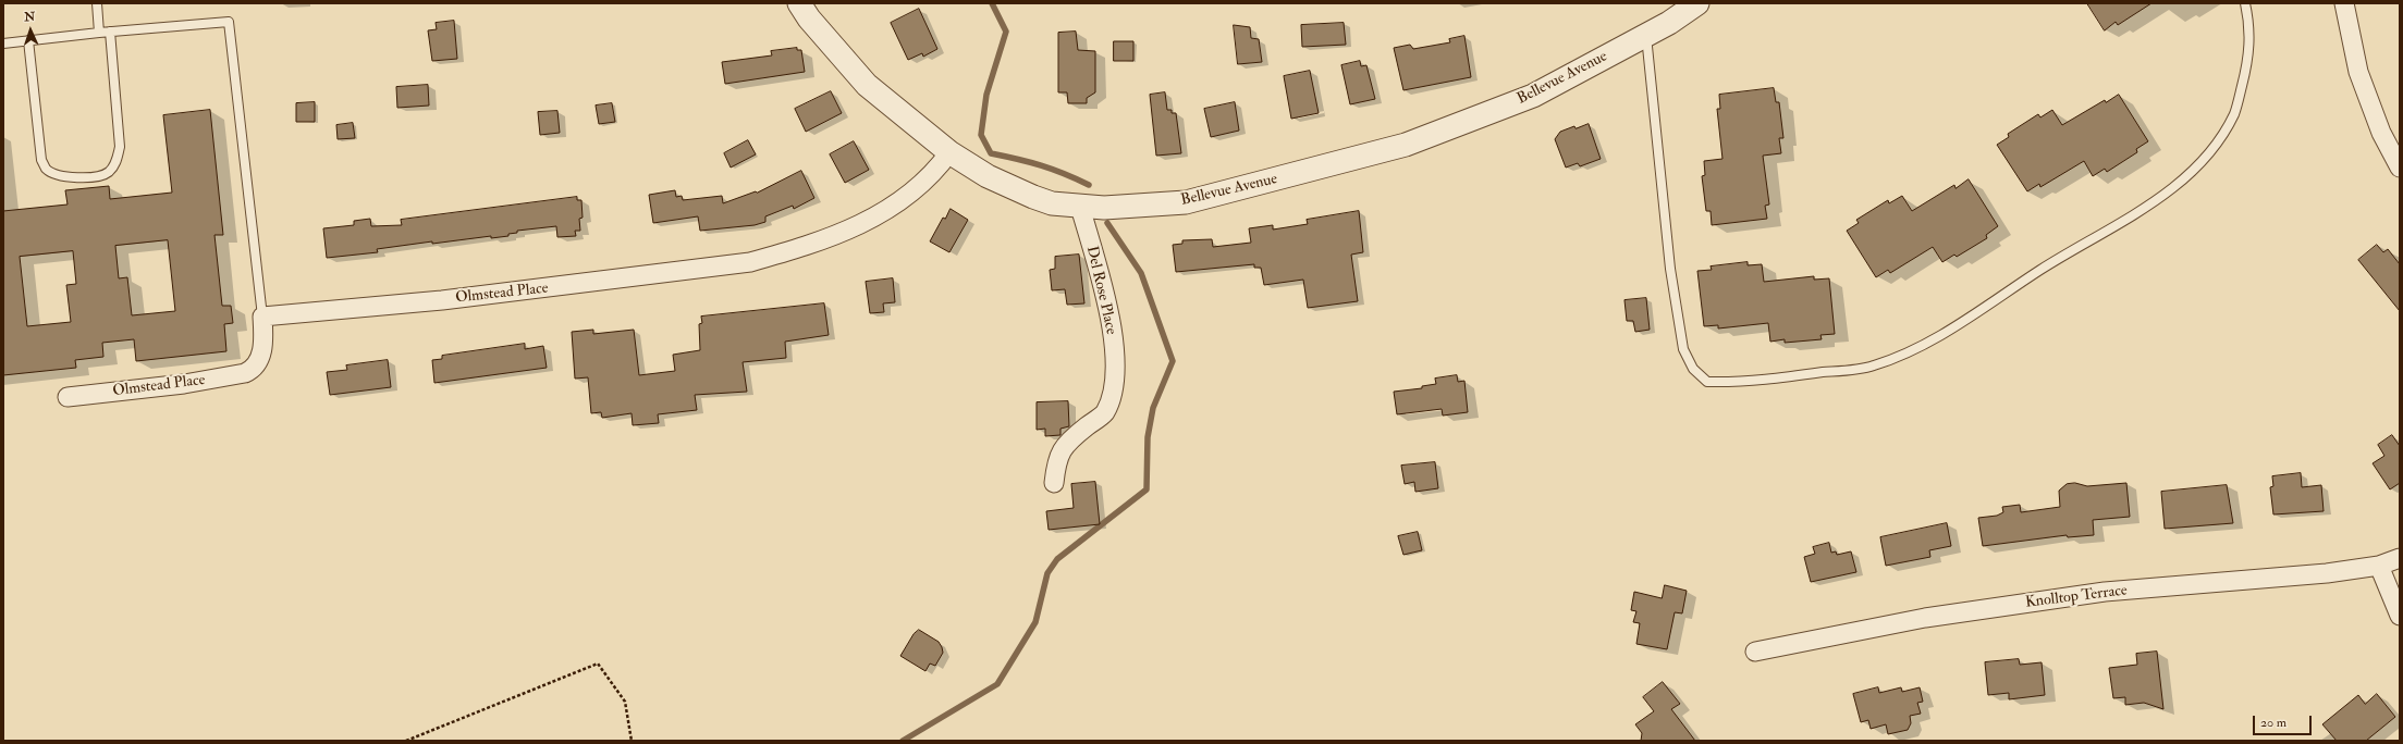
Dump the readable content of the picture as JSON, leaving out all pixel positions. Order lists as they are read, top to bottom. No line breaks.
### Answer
{"streets":{"street":["Bellevue Avenue","Del Rose Place","Olmstead Place","Knolltop Terrace"]},"crossings":[["Bellevue Avenue","Del Rose Place"],["Bellevue Avenue","Olmstead Place"]],"scale_bar":"20 m","north":"top"}
